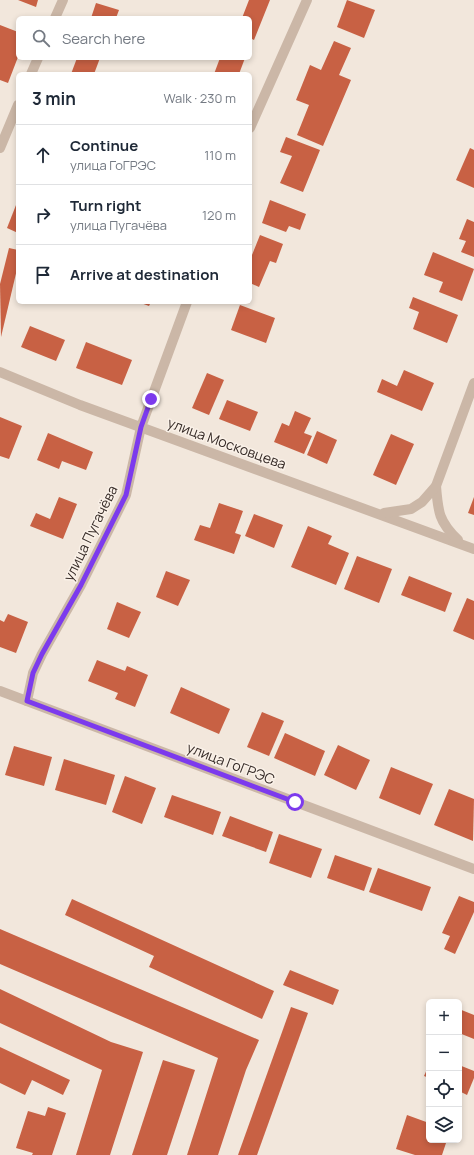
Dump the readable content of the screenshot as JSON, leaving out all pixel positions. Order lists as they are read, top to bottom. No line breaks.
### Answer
{"streets":{"street":["улица Московцева","улица Пугачёва","улица ГоГРЭС"]},"crossings":[["улица Московцева","улица Пугачёва"],["улица Пугачёва","улица ГоГРЭС"]],"page":{"search":"Search here","heading":["3 min","Walk · 230 m"],"list":[["Continue","улица ГоГРЭС","110 m"],["Turn right","улица Пугачёва","120 m"],"Arrive at destination"],"map_buttons":["+","−"]}}
